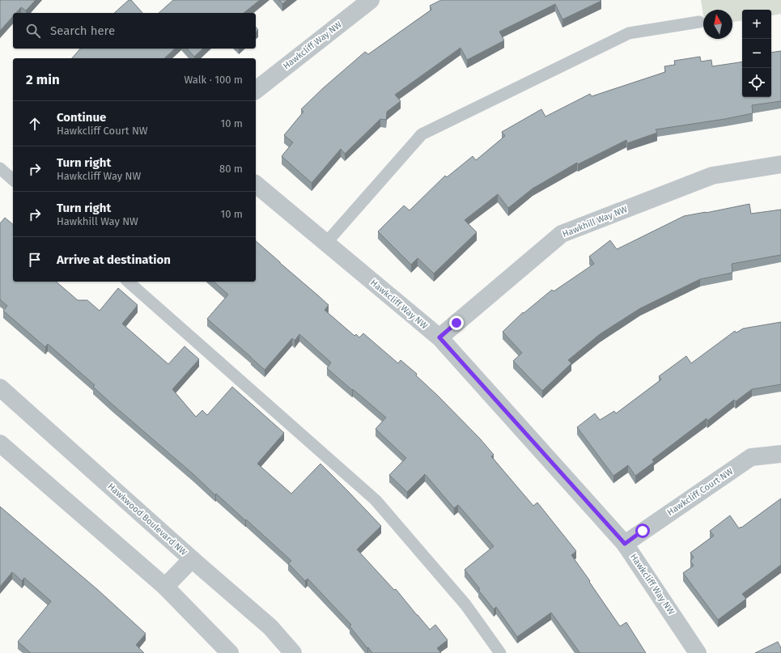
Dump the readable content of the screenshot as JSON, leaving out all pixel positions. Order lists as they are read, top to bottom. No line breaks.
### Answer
{"streets":{"street":["Hawkcliff Way NW","Hawkhill Way NW","Hawkcliff Court NW","Hawkwood Boulevard NW"]},"crossings":[["Hawkcliff Way NW","Hawkhill Way NW"],["Hawkcliff Way NW","Hawkcliff Court NW"]],"north":"top","page":{"map_buttons":["+","−"],"search":"Search here","heading":["2 min","Walk · 100 m"],"list":[["Continue","Hawkcliff Court NW","10 m"],["Turn right","Hawkcliff Way NW","80 m"],["Turn right","Hawkhill Way NW","10 m"],"Arrive at destination"]}}
